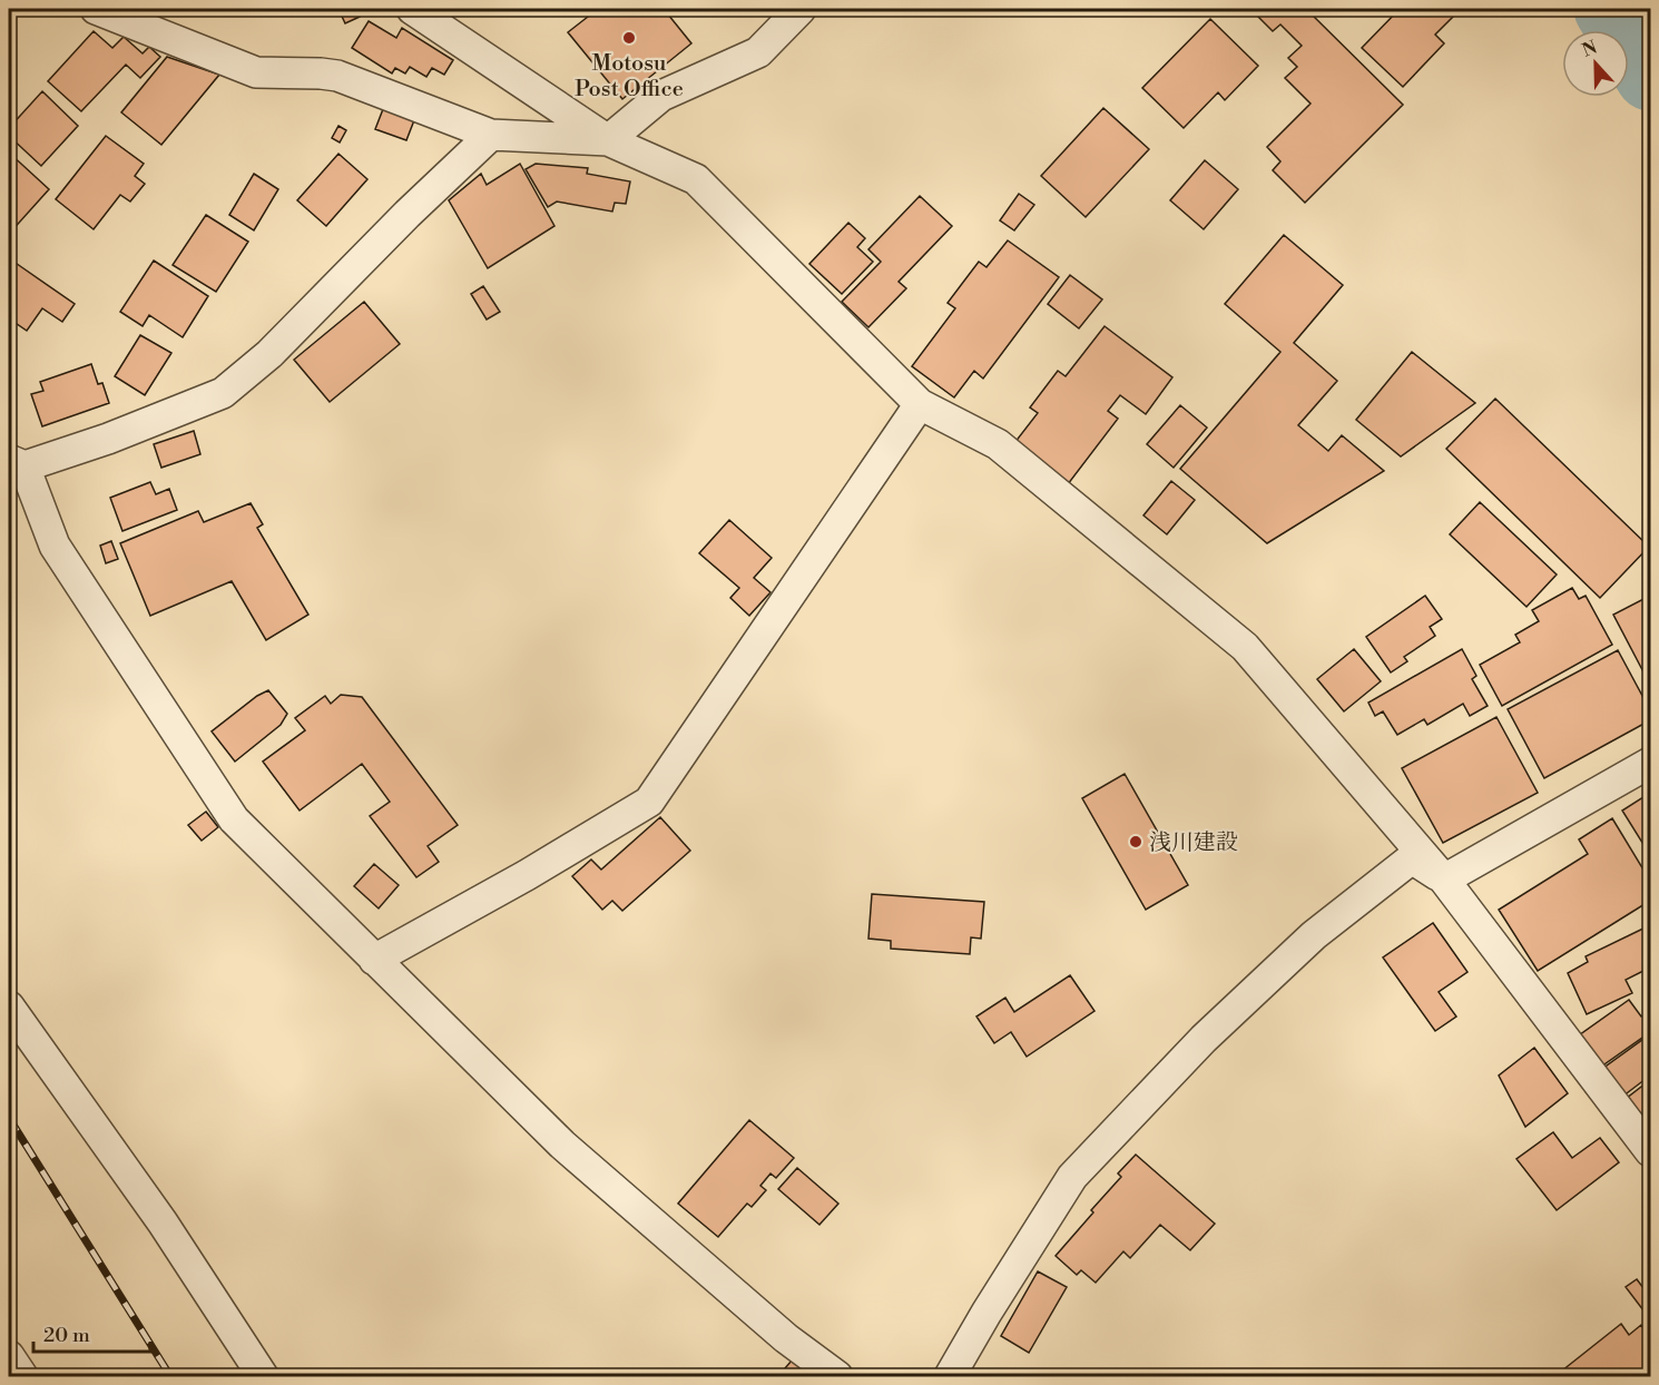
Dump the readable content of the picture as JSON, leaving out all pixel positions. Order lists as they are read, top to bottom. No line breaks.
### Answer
{"places":["Motosu Post Office","浅川建設"],"scale_bar":"20 m","north":"top"}
